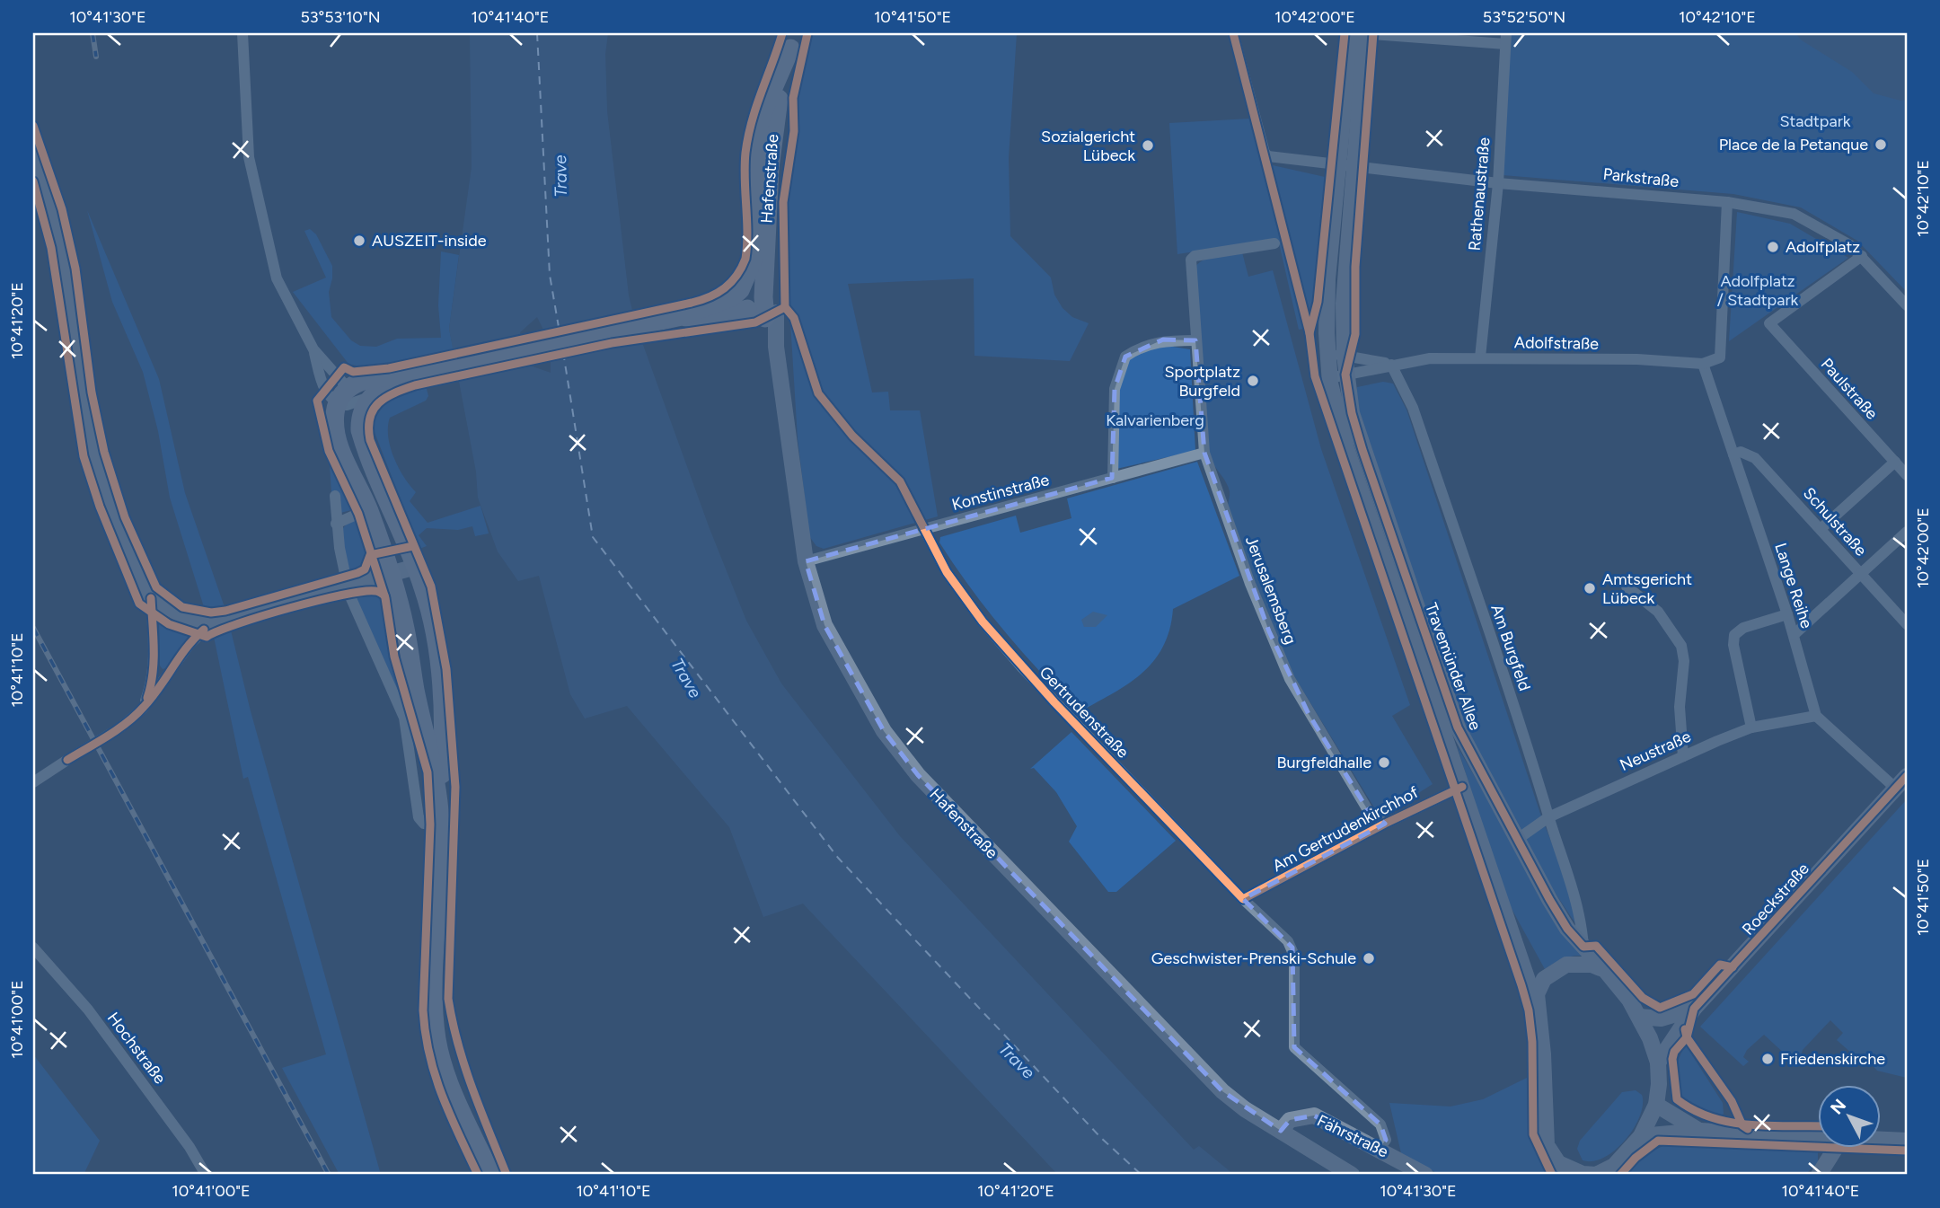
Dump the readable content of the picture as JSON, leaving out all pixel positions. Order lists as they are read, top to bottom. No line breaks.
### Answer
{"streets":{"main road":["Hafenstraße","Travemünder Allee","Roeckstraße","Fährstraße"],"street":["Parkstraße","Rathenaustraße","Adolfstraße","Paulstraße","Konstinstraße","Schulstraße","Lange Reihe","Jerusalemsberg","Am Burgfeld","Gertrudenstraße","Neustraße","Am Gertrudenkirchhof","Hochstraße"]},"crossings":[["Parkstraße","Rathenaustraße"],["Parkstraße","Adolfstraße"],["Parkstraße","Paulstraße"],["Parkstraße","Travemünder Allee"],["Hafenstraße","Konstinstraße"],["Hafenstraße","Fährstraße"],["Rathenaustraße","Adolfstraße"],["Adolfstraße","Lange Reihe"],["Adolfstraße","Am Burgfeld"],["Adolfstraße","Travemünder Allee"],["Konstinstraße","Jerusalemsberg"],["Konstinstraße","Gertrudenstraße"],["Schulstraße","Lange Reihe"],["Lange Reihe","Neustraße"],["Jerusalemsberg","Am Gertrudenkirchhof"],["Am Burgfeld","Travemünder Allee"],["Am Burgfeld","Neustraße"],["Travemünder Allee","Neustraße"],["Travemünder Allee","Am Gertrudenkirchhof"],["Travemünder Allee","Roeckstraße"],["Gertrudenstraße","Am Gertrudenkirchhof"],["Gertrudenstraße","Fährstraße"]],"water":["Trave"],"parks":["Stadtpark","Adolfplatz / Stadtpark","Kalvarienberg"],"places":["Place de la Petanque","Sozialgericht Lübeck","AUSZEIT-inside","Adolfplatz","Sportplatz Burgfeld","Amtsgericht Lübeck","Burgfeldhalle","Geschwister-Prenski-Schule","Friedenskirche"],"north":"top left","coordinates":["10°41'30\"E","53°53'10\"N","10°41'40\"E","10°41'50\"E","10°42'00\"E","53°52'50\"N","10°42'10\"E","10°41'20\"E","10°41'10\"E","10°41'00\"E"]}
